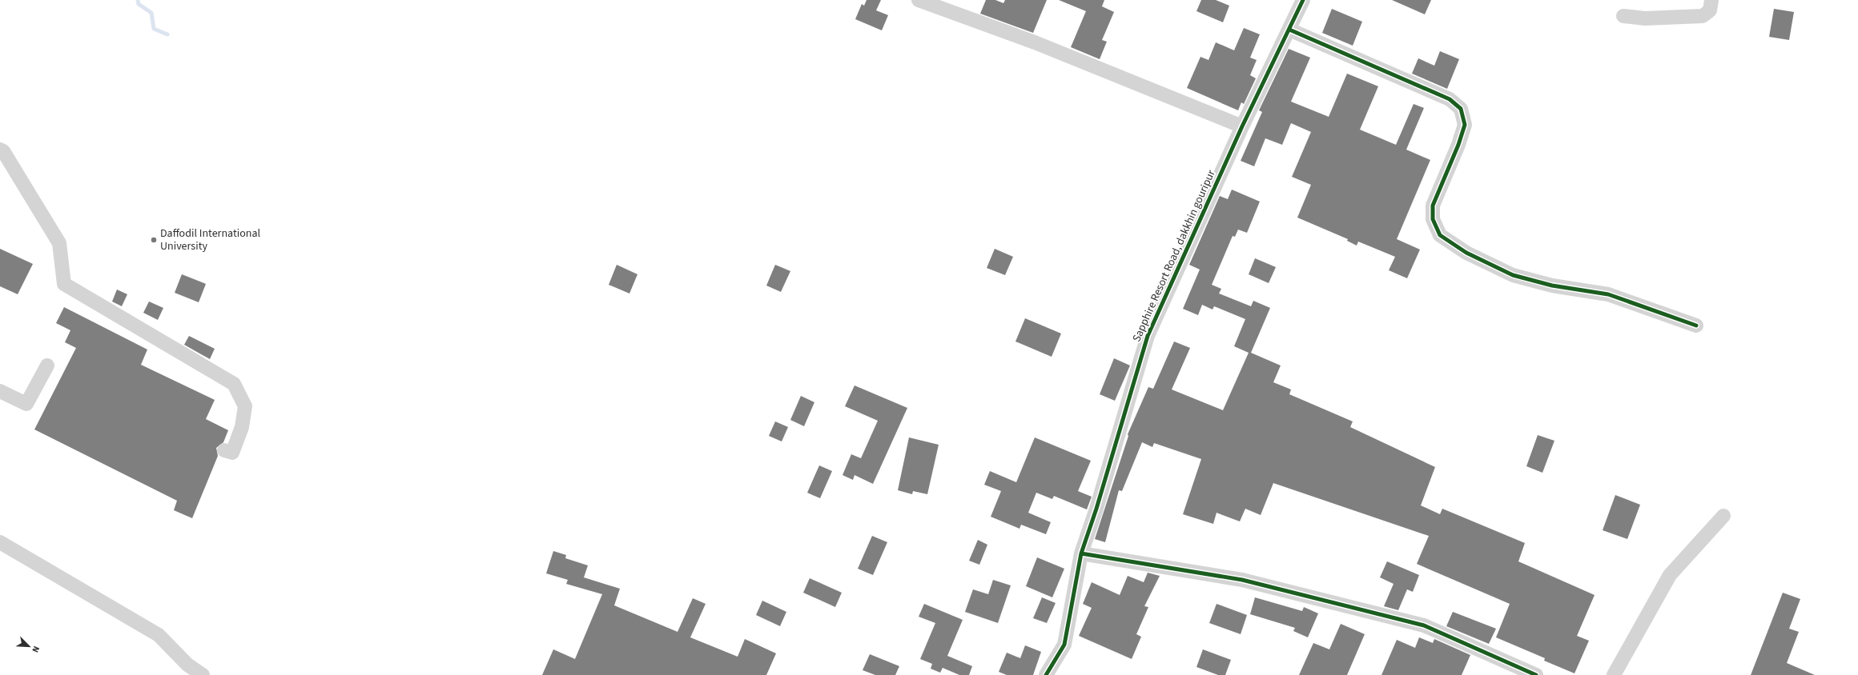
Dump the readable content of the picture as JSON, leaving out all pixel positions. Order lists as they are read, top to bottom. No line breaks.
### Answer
{"streets":{"street":["Sapphire Resort Road, dakkhin gouripur"]},"places":["Daffodil International University"],"north":"bottom right"}
